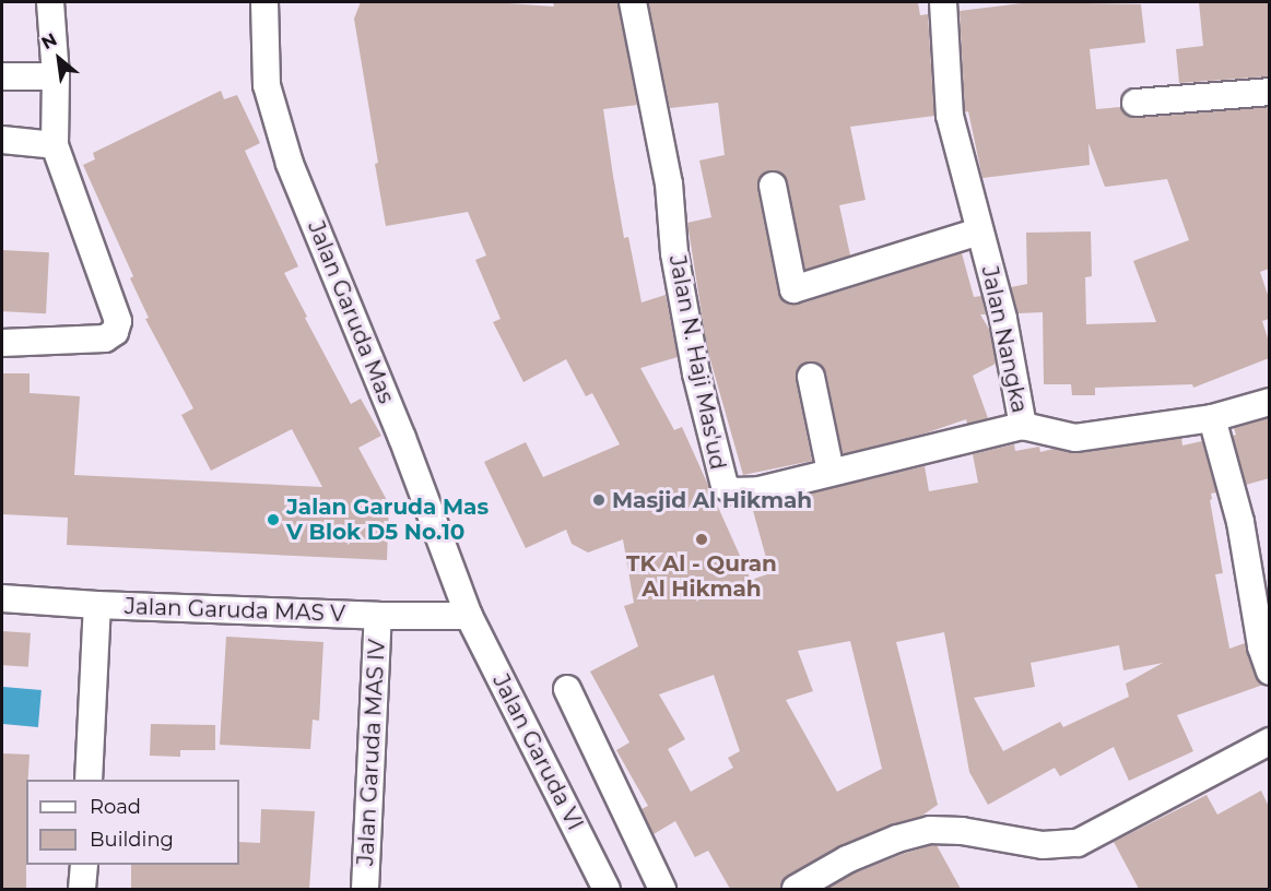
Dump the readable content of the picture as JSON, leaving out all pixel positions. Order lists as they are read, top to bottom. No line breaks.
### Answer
{"streets":{"street":["Jalan Garuda Mas","Jalan Nangka","Jalan N. Haji Mas'ud","Jalan Garuda MAS V","Jalan Garuda MAS IV","Jalan Garuda VI"]},"crossings":[["Jalan Garuda Mas","Jalan Garuda MAS V"],["Jalan Garuda Mas","Jalan Garuda VI"],["Jalan Nangka","Jalan N. Haji Mas'ud"],["Jalan Garuda MAS V","Jalan Garuda MAS IV"],["Jalan Garuda MAS V","Jalan Garuda VI"]],"places":["Masjid Al Hikmah","Jalan Garuda Mas V Blok D5 No.10","TK Al - Quran Al Hikmah"],"legend":["Road","Building"],"north":"top left"}
